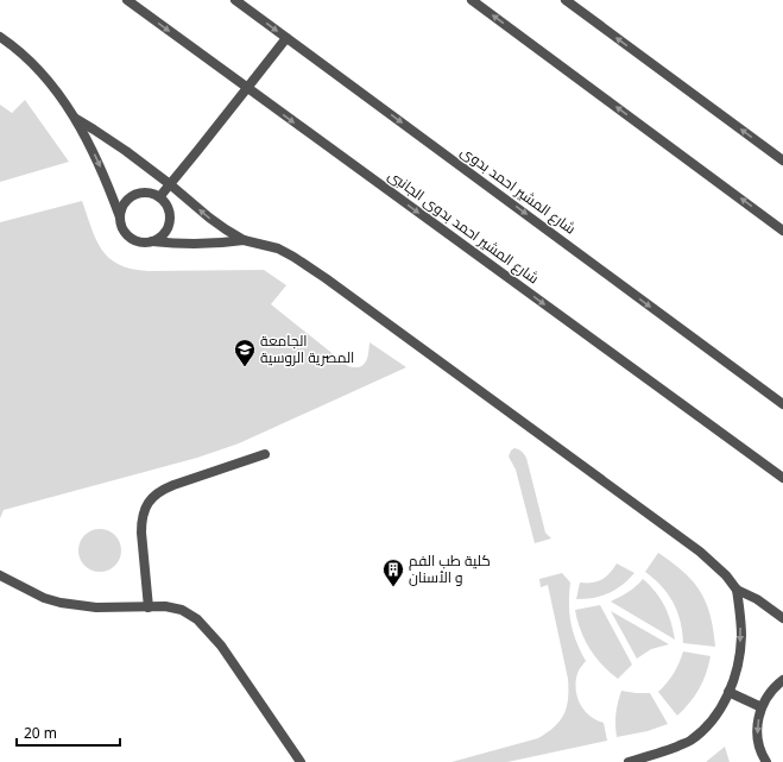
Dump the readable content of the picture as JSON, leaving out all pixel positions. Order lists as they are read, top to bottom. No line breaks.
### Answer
{"streets":{"street":["شارع المشير احمد بدوى","شارع المشير احمد بدوى الجانبى"]},"one_way":["شارع المشير احمد بدوى","شارع المشير احمد بدوى الجانبى"],"places":{"school or university":["الجامعة المصرية الروسية"],"building":["كلية طب الفم و الأسنان"]},"scale_bar":"20 m"}
